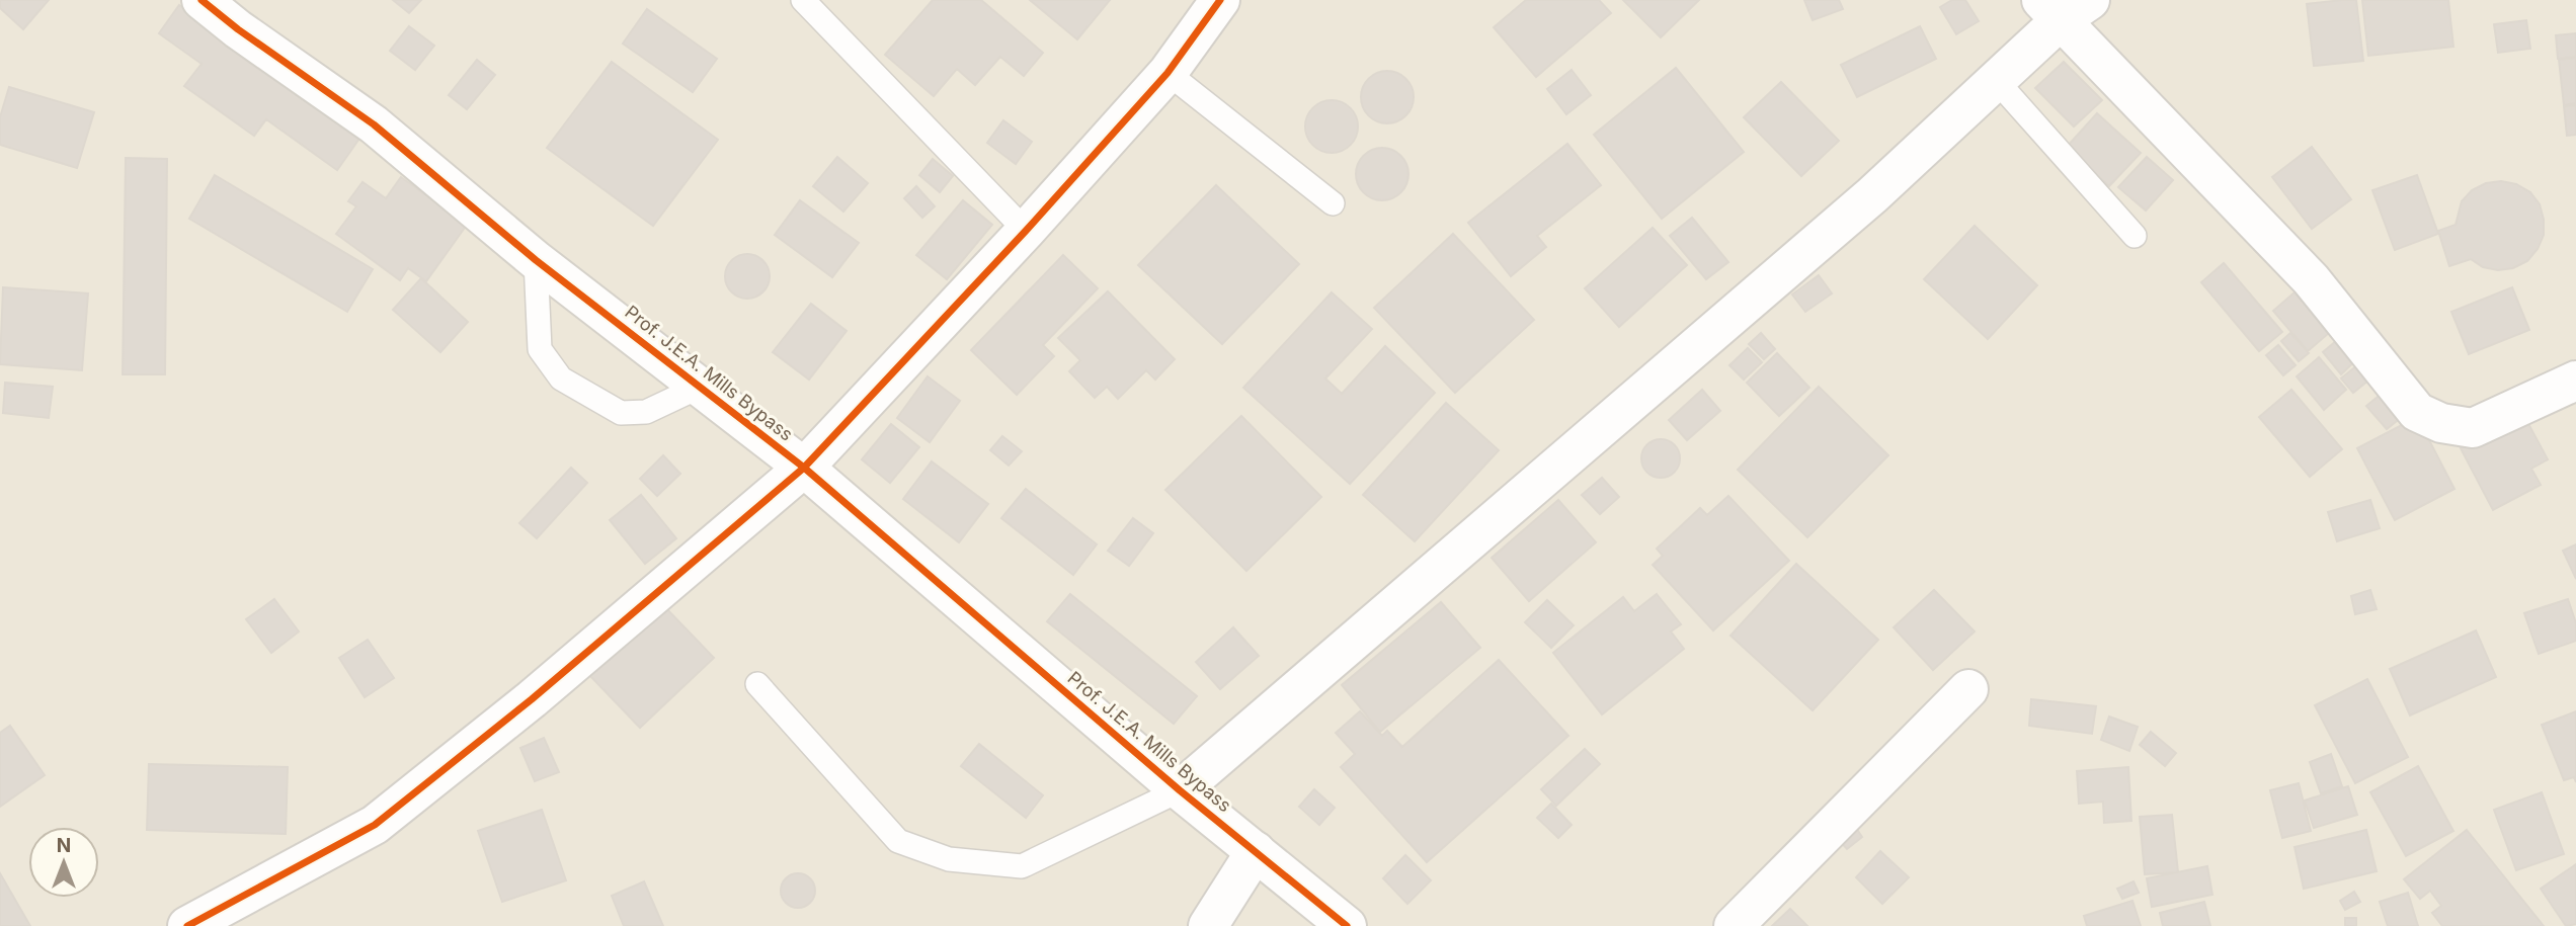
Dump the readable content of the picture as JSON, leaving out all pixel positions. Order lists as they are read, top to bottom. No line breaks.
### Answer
{"streets":{"street":["Prof. J.E.A. Mills Bypass"]},"north":"top"}
